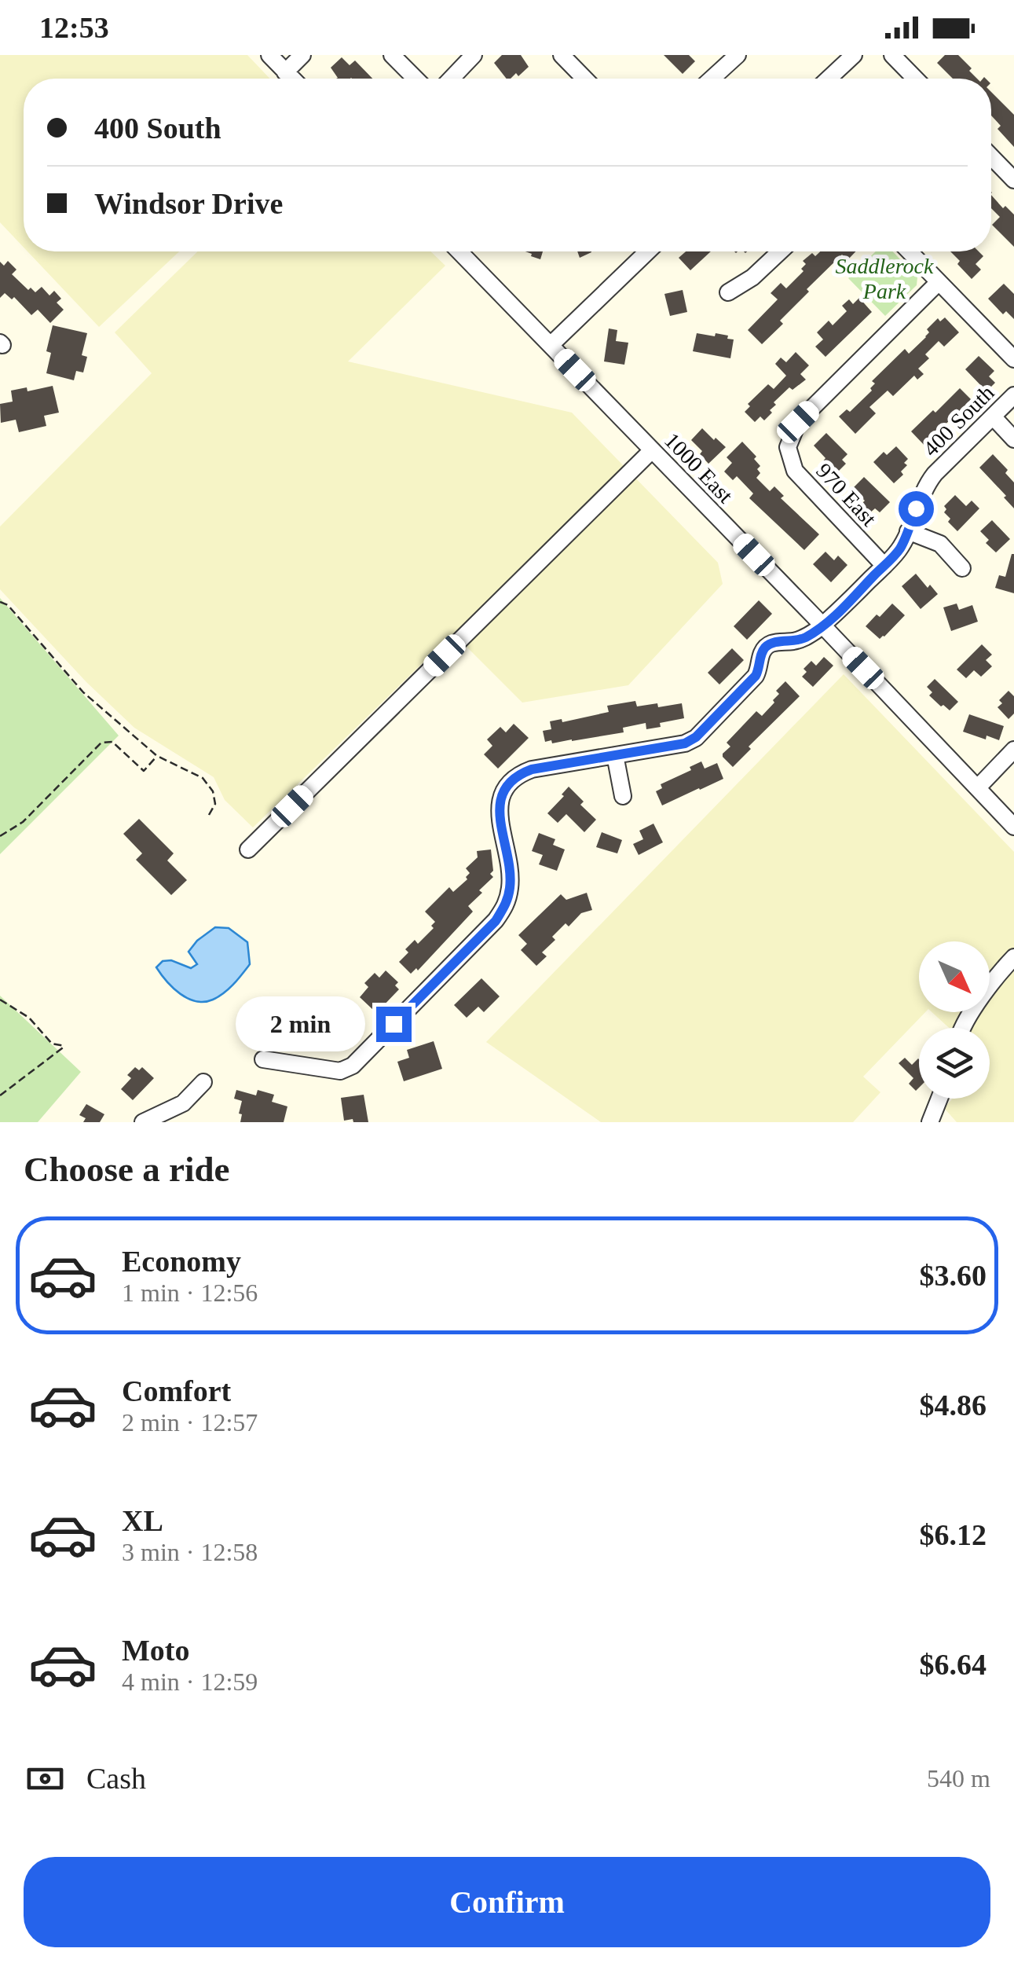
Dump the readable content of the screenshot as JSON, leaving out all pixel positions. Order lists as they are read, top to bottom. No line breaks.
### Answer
{"streets":{"street":["400 South","1000 East","970 East"]},"crossings":[["400 South","1000 East"],["400 South","970 East"]],"parks":["Saddlerock Park"],"north":"bottom right","page":{"status":"12:53","banner":["400 South","Windsor Drive"],"bubble":"2 min","heading":"Choose a ride","list":[{"name":"Economy","note":"1 min · 12:56","value":"$3.60"},{"name":"Comfort","note":"2 min · 12:57","value":"$4.86"},{"name":"XL","note":"3 min · 12:58","value":"$6.12"},{"name":"Moto","note":"4 min · 12:59","value":"$6.64"}],"pay":["Cash","540 m"],"buttons":"Confirm"}}
